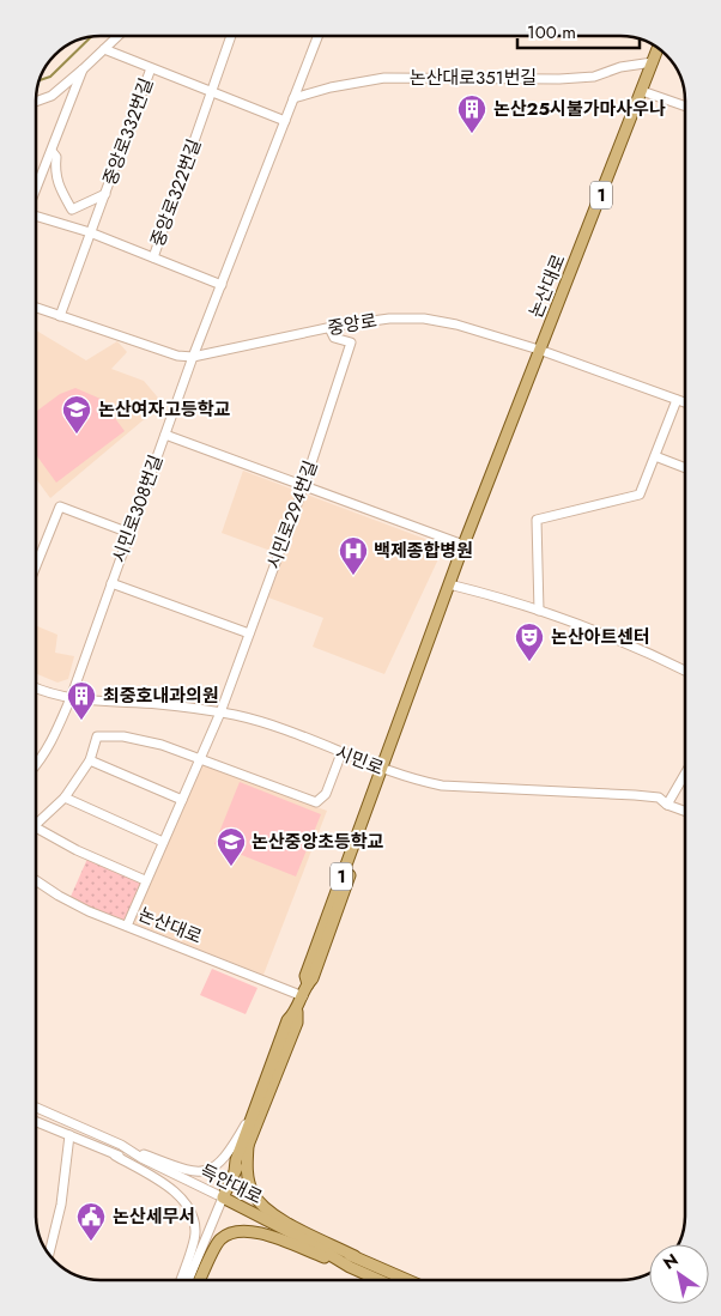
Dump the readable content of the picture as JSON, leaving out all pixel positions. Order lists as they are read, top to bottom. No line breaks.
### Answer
{"streets":{"main road":["1","논산대로","득안대로"],"street":["논산대로351번길","중앙로332번길","중앙로322번길","중앙로","시민로308번길","시민로294번길","시민로"]},"crossings":[["논산대로351번길","논산대로"],["중앙로332번길","중앙로"],["1","논산대로"],["1","득안대로"],["논산대로","중앙로"],["논산대로","시민로294번길"],["논산대로","시민로"],["논산대로","득안대로"],["중앙로","시민로308번길"],["중앙로","시민로294번길"],["시민로308번길","시민로294번길"],["시민로308번길","시민로"],["시민로294번길","시민로"]],"places":{"building":["논산25시불가마사우나","최중호내과의원"],"school or university":["논산여자고등학교","논산중앙초등학교"],"hospital":["백제종합병원"],"theatre":["논산아트센터"],"public building":["논산세무서"]},"scale_bar":"100 m","north":"top left"}
